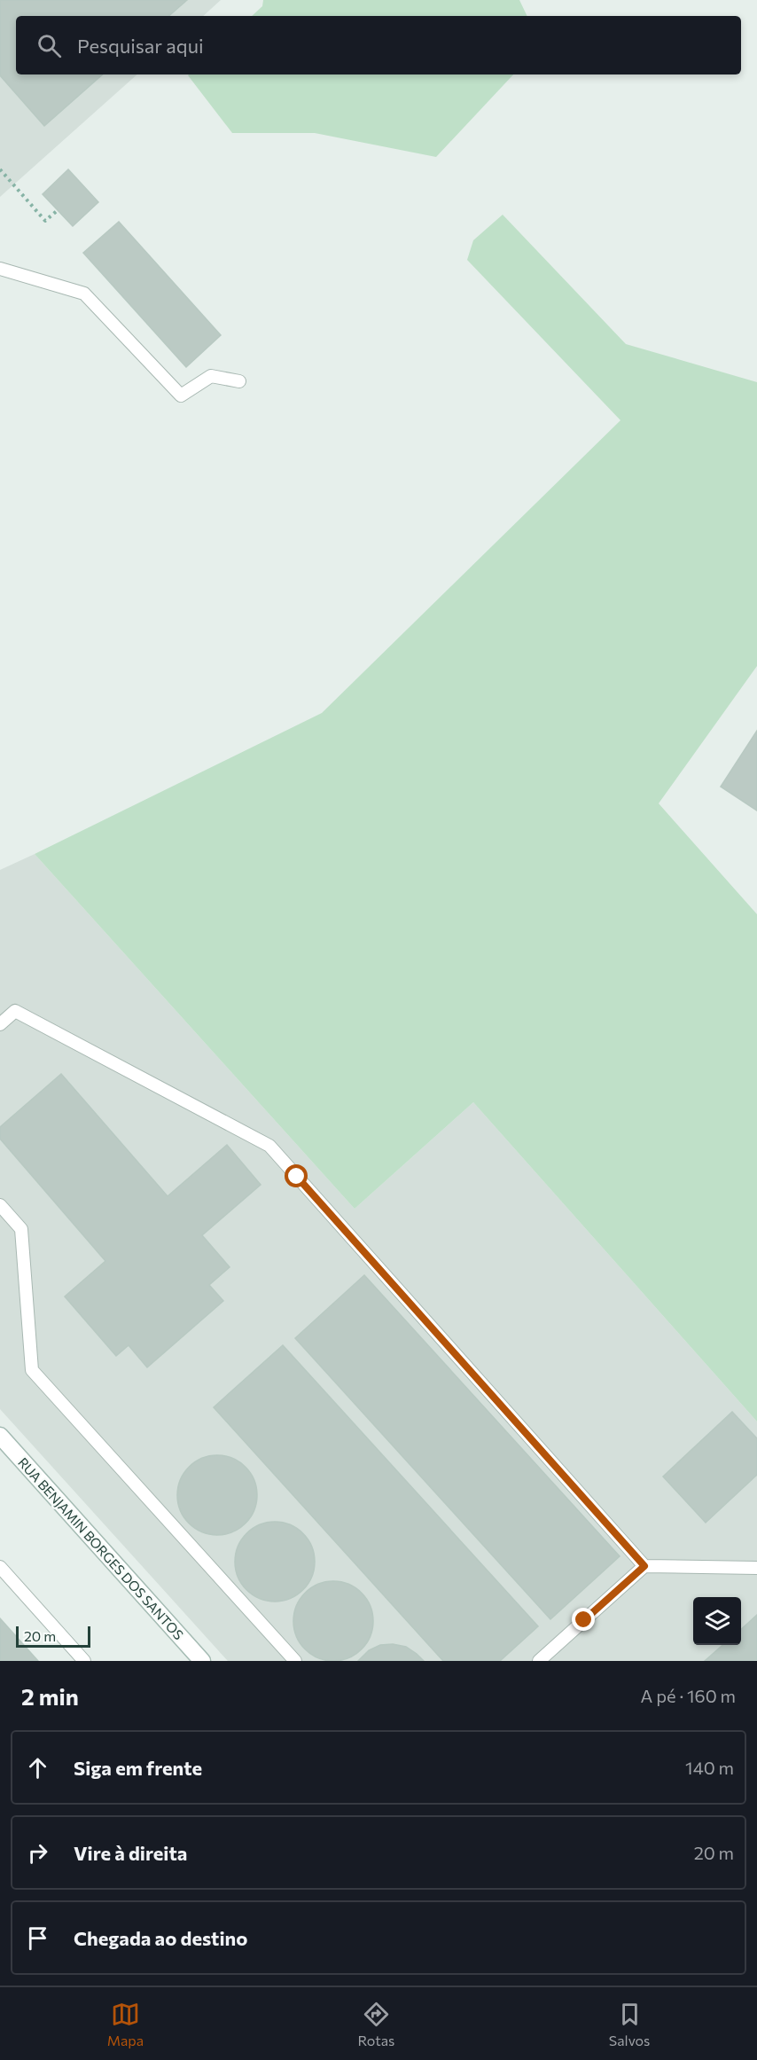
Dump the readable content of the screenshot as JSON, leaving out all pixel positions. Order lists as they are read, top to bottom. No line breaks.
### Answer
{"streets":{"street":["RUA BENJAMIN BORGES DOS SANTOS"]},"scale_bar":"20 m","page":{"search":"Pesquisar aqui","scale":"20 m","heading":["2 min","A pé · 160 m"],"list":[["Siga em frente","140 m"],["Vire à direita","20 m"],"Chegada ao destino"],"nav":["Mapa","Rotas","Salvos"]}}
